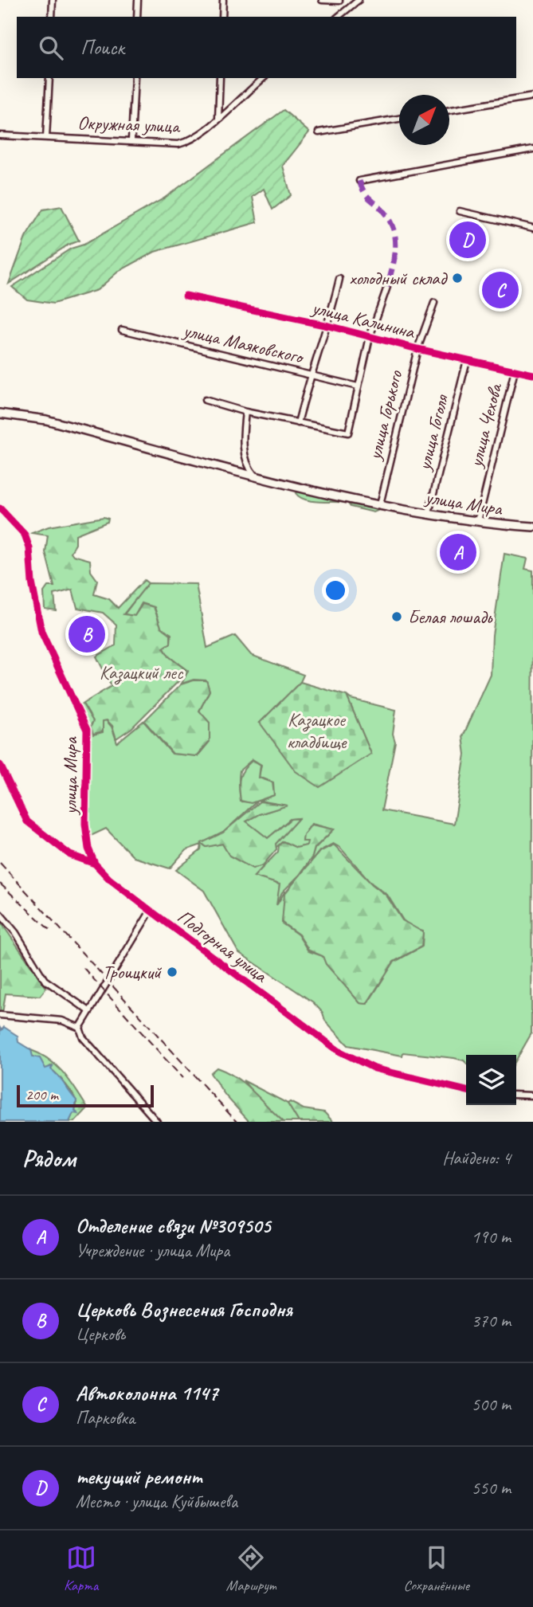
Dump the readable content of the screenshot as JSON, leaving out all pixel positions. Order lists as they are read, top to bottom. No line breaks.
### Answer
{"streets":{"main road":["улица Мира"],"street":["Окружная улица","улица Калинина","улица Маяковского","улица Горького","улица Чехова","улица Гоголя","Подгорная улица"]},"crossings":[["улица Калинина","улица Горького"],["улица Калинина","улица Чехова"],["улица Калинина","улица Гоголя"],["улица Горького","улица Мира"],["улица Чехова","улица Мира"],["улица Гоголя","улица Мира"],["улица Мира","Подгорная улица"]],"parks":["Казацкий лес","Казацкое кладбище"],"places":["холодный склад","Белая лошадь","Троицкий"],"scale_bar":"200 m","north":"top right","page":{"search":"Поиск","pins":["D","C","A","B"],"scale":"200 m","heading":["Рядом","Найдено: 4"],"list":[{"mark":"A","name":"Отделение связи №309505","note":"Учреждение · улица Мира","value":"190 m"},{"mark":"B","name":"Церковь Вознесения Господня","note":"Церковь","value":"370 m"},{"mark":"C","name":"Автоколонна 1147","note":"Парковка","value":"500 m"},{"mark":"D","name":"текущий ремонт","note":"Место · улица Куйбышева","value":"550 m"}],"nav":["Карта","Маршрут","Сохранённые"]}}
